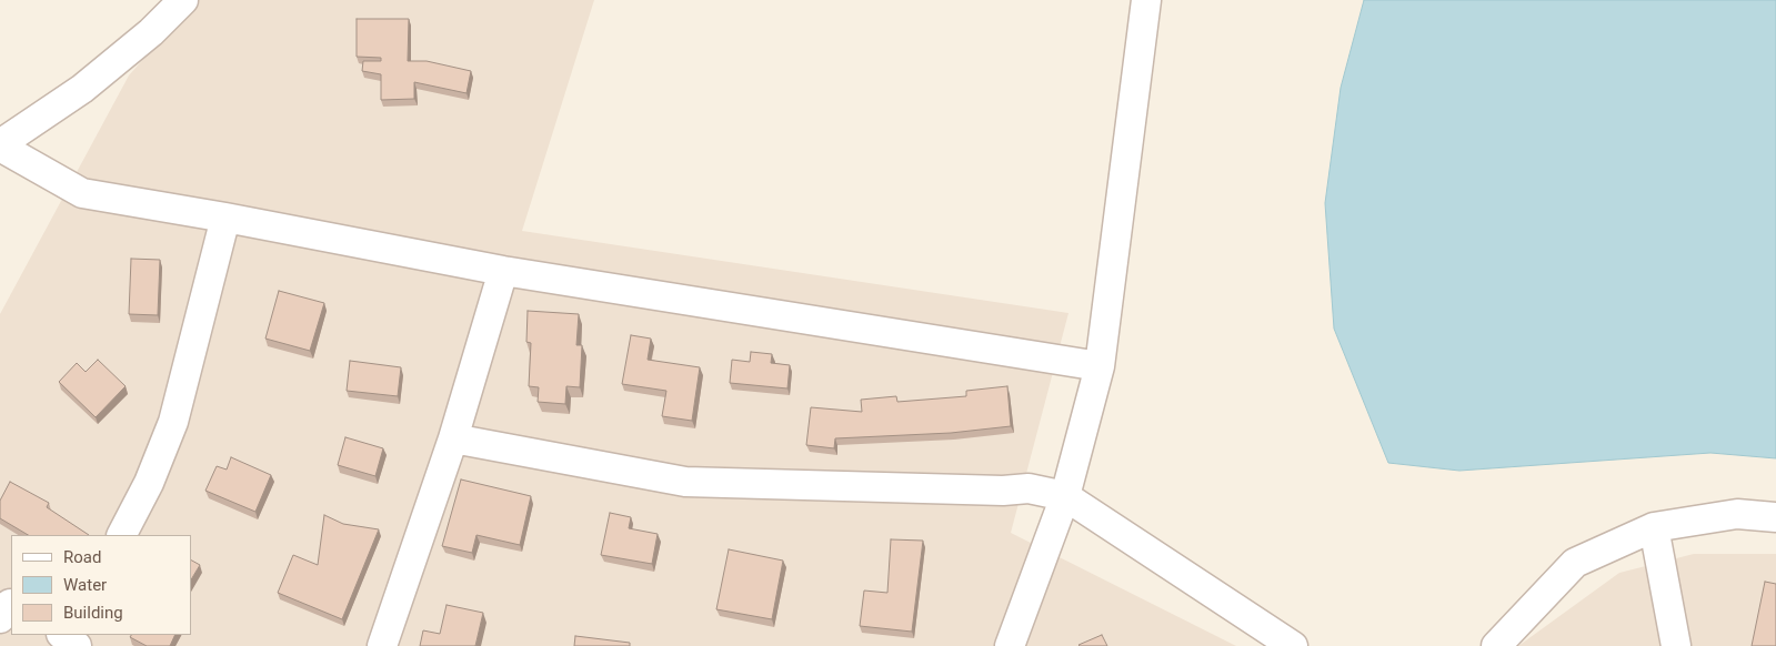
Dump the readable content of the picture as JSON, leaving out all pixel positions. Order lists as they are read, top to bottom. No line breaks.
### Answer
{"legend":["Road","Water","Building"]}
